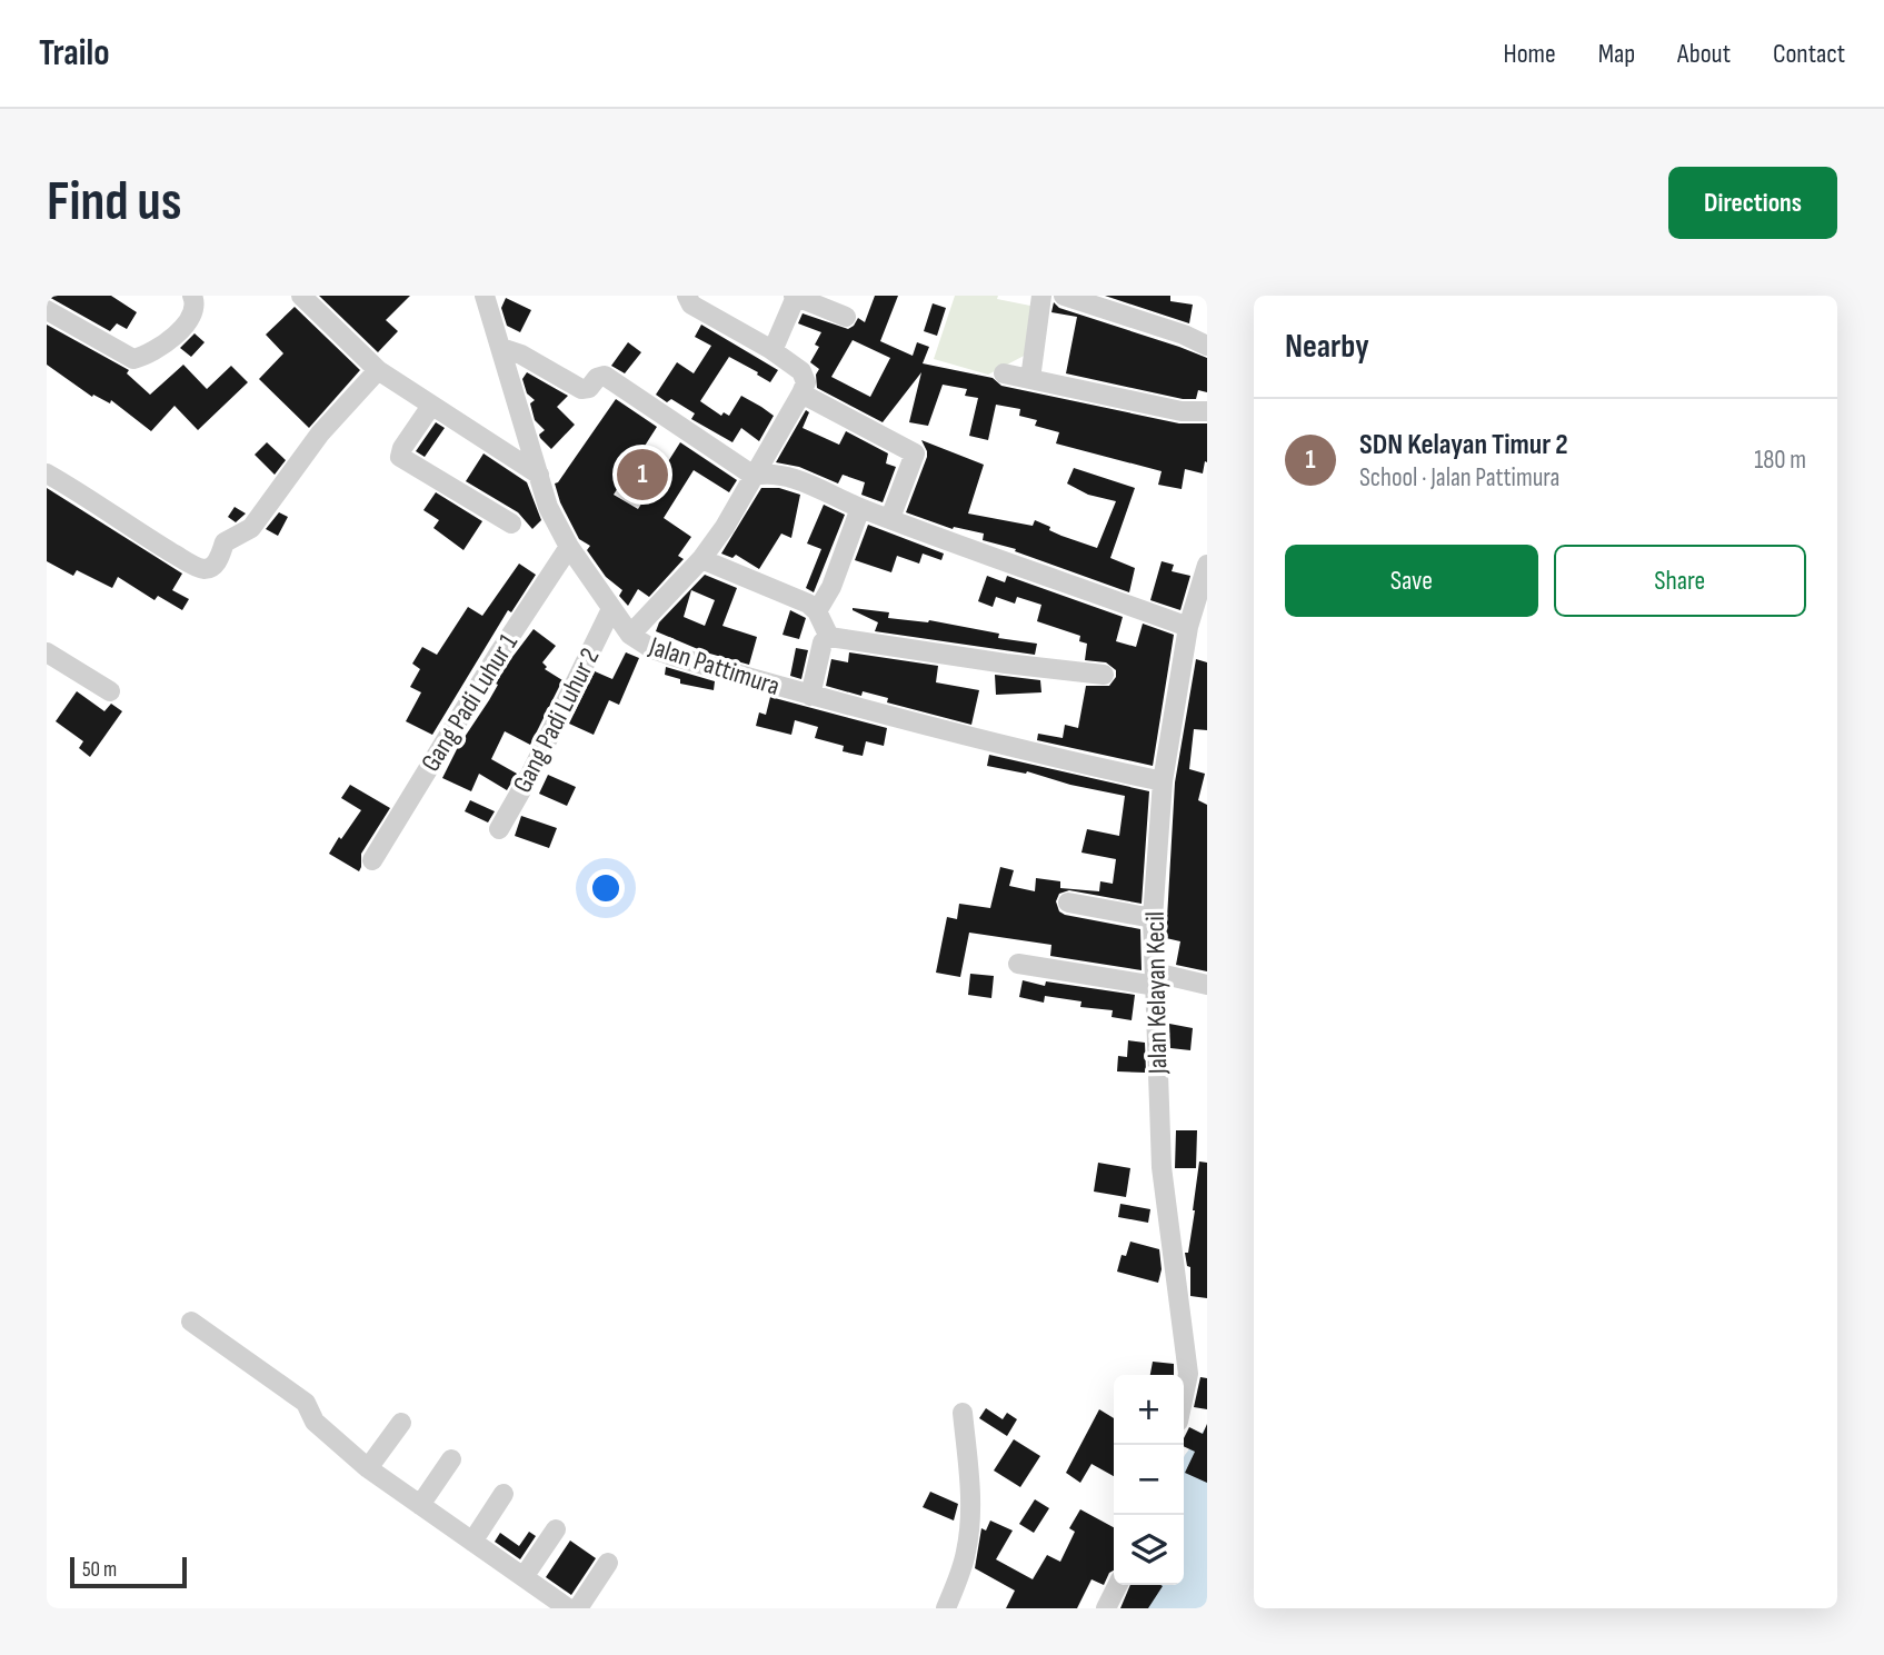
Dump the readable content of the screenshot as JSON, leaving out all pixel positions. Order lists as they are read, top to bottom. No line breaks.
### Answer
{"streets":{"street":["Jalan Pattimura","Gang Padi Luhur 1","Gang Padi Luhur 2","Jalan Kelayan Kecil"]},"crossings":[["Jalan Pattimura","Gang Padi Luhur 1"],["Jalan Pattimura","Gang Padi Luhur 2"],["Jalan Pattimura","Jalan Kelayan Kecil"]],"scale_bar":"50 m","page":{"header":"Trailo","nav":["Home","Map","About","Contact"],"buttons":["Directions",["Save","Share"]],"title":"Find us","heading":"Nearby","list":[{"mark":"1","name":"SDN Kelayan Timur 2","note":"School · Jalan Pattimura","value":"180 m"}],"pins":"1","map_buttons":["+","−"],"scale":"50 m"}}
